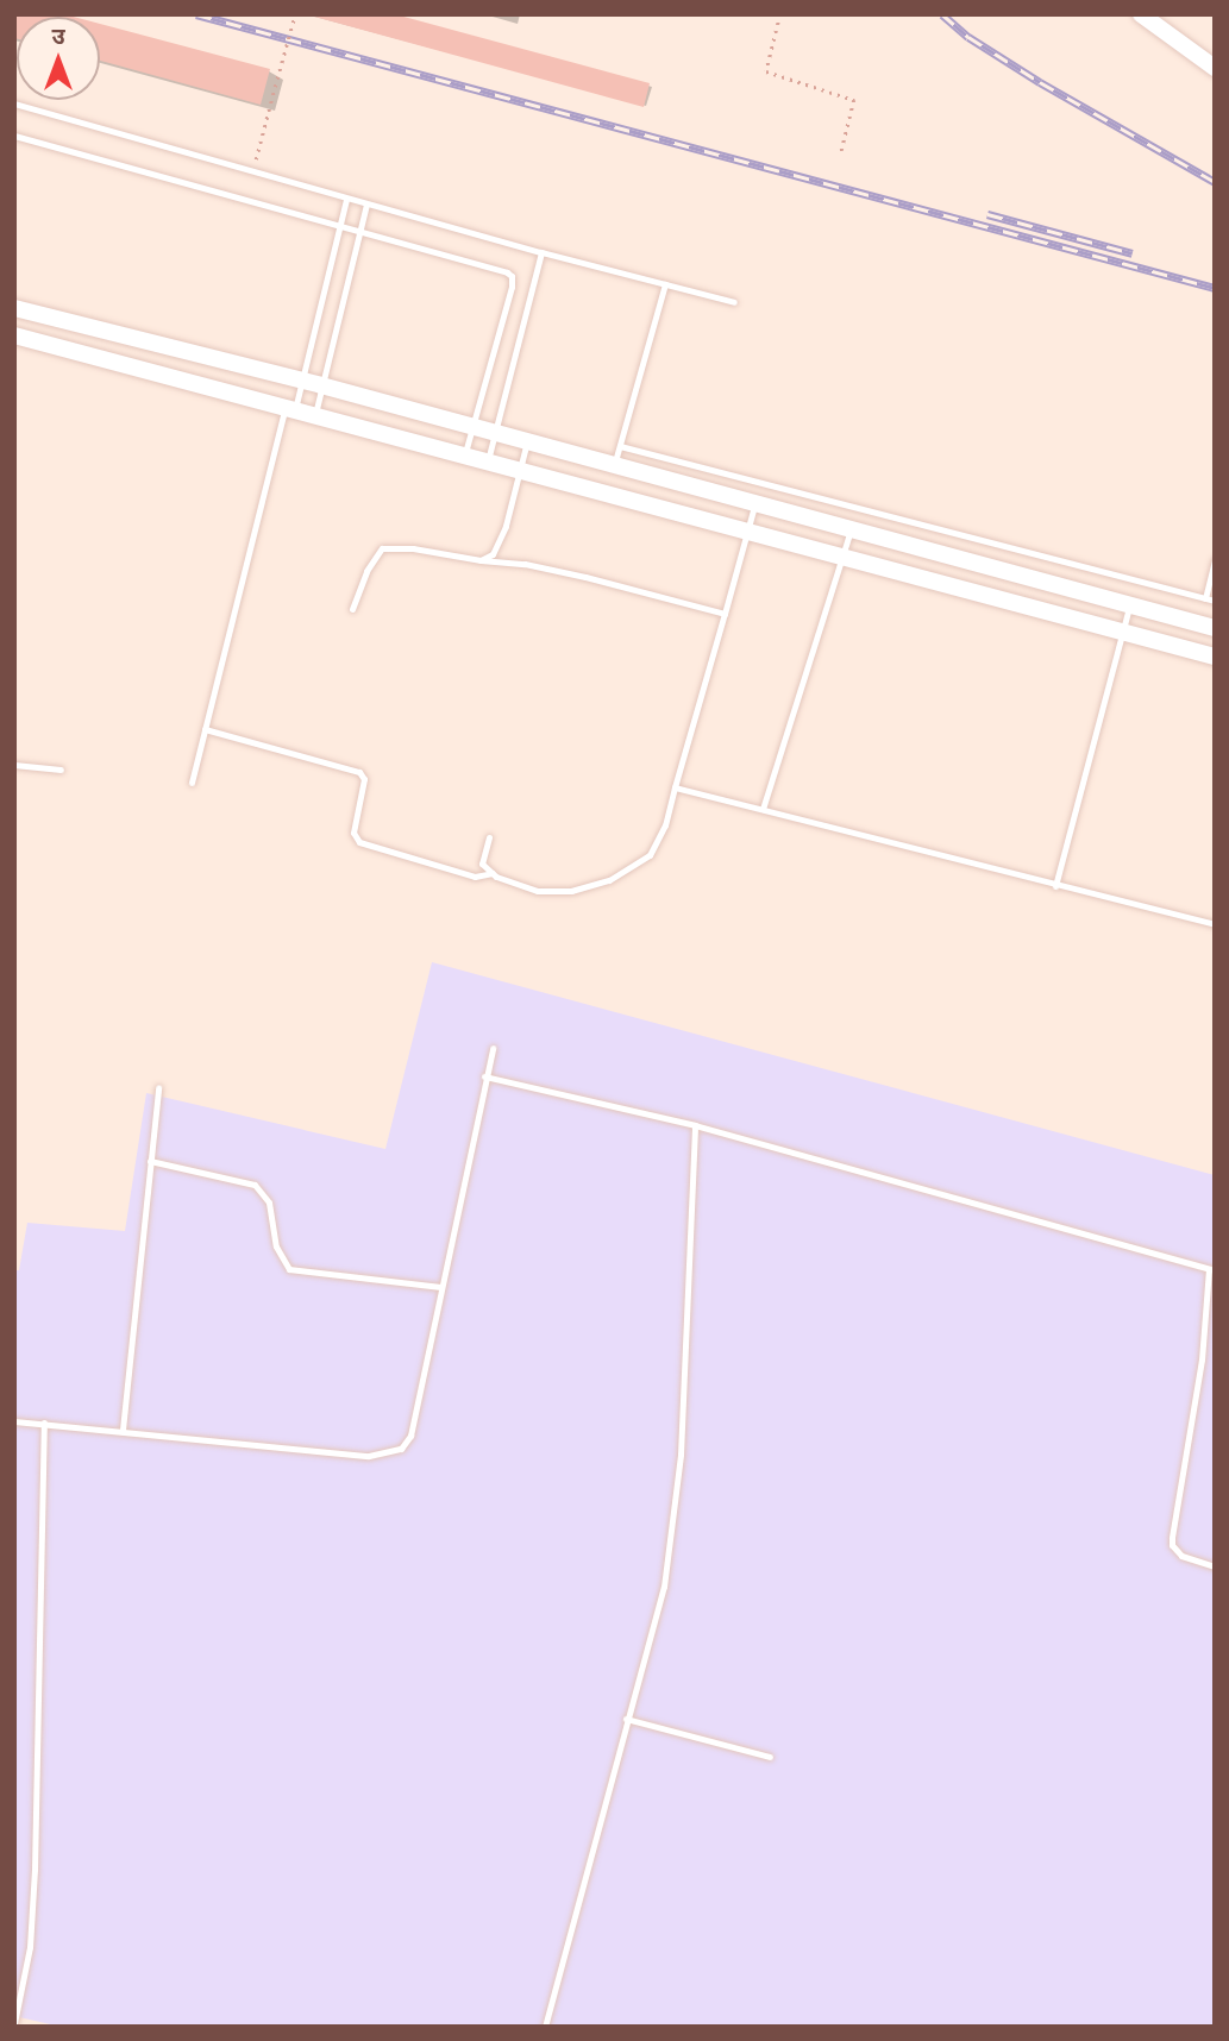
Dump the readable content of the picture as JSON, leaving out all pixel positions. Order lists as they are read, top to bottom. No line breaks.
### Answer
{"north":"top"}
